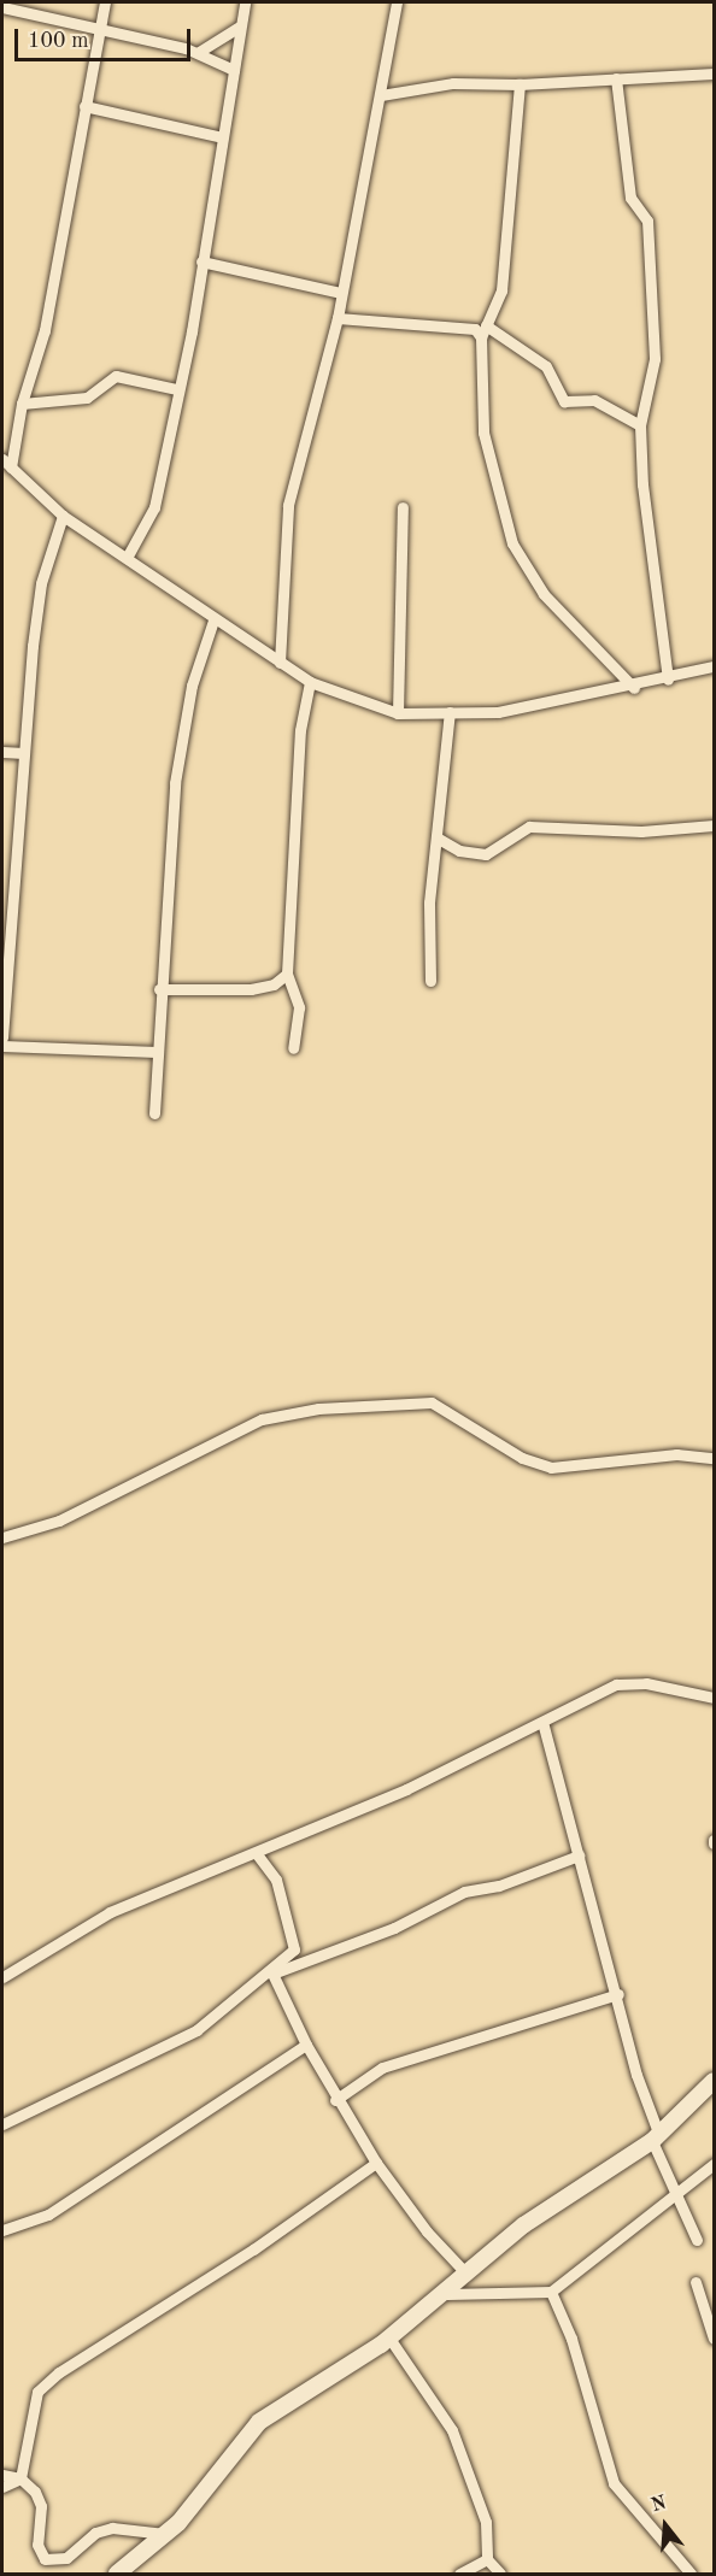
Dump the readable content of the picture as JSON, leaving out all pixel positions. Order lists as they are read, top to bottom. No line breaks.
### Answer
{"scale_bar":"100 m","north":"top"}
